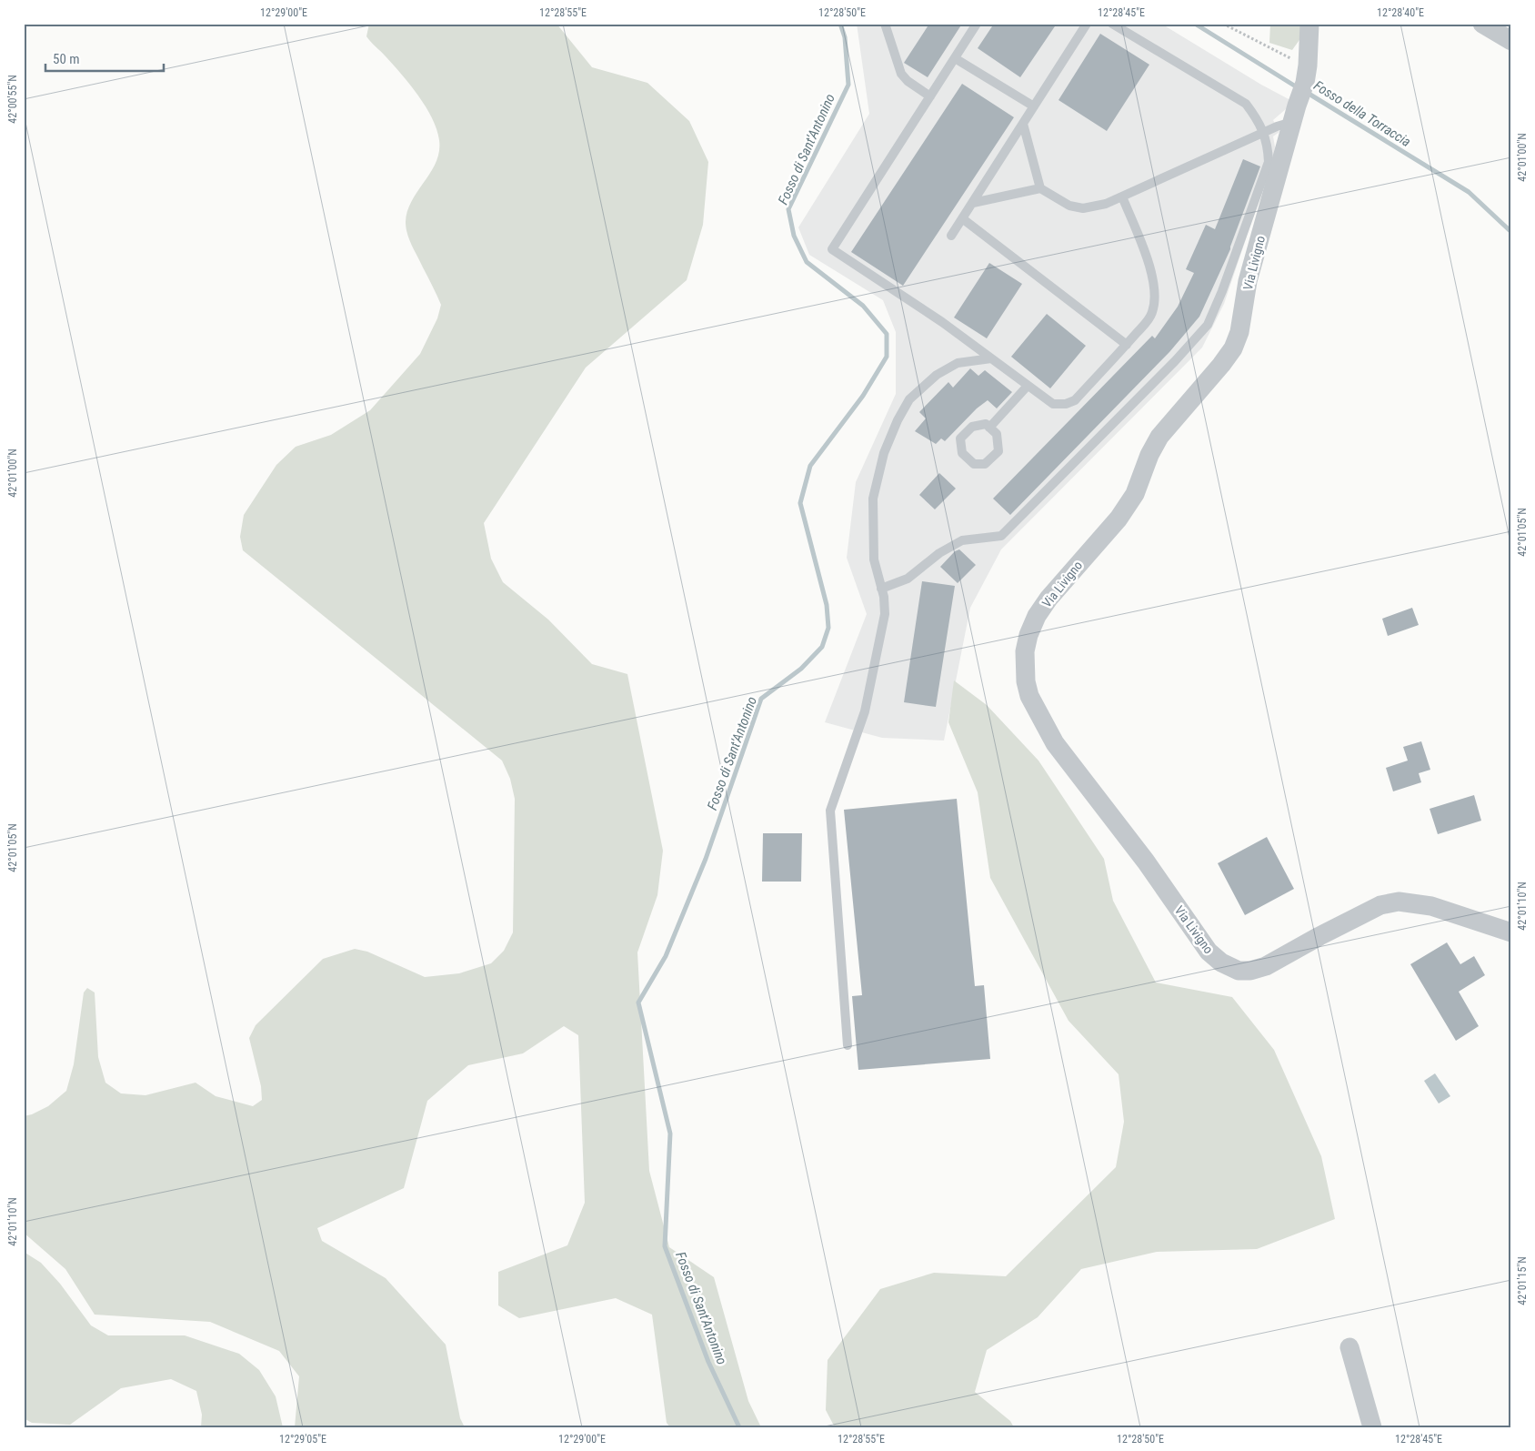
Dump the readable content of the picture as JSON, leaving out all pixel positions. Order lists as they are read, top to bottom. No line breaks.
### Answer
{"streets":{"street":["Via Livigno"]},"water":["Fosso della Torraccia","Fosso di Sant'Antonino"],"scale_bar":"50 m","coordinates":["12°29'00\"E","12°28'55\"E","12°28'50\"E","12°28'45\"E","12°28'40\"E","42°00'55\"N","42°01'00\"N","42°01'05\"N","42°01'10\"N","42°01'15\"N","12°29'05\"E"]}
